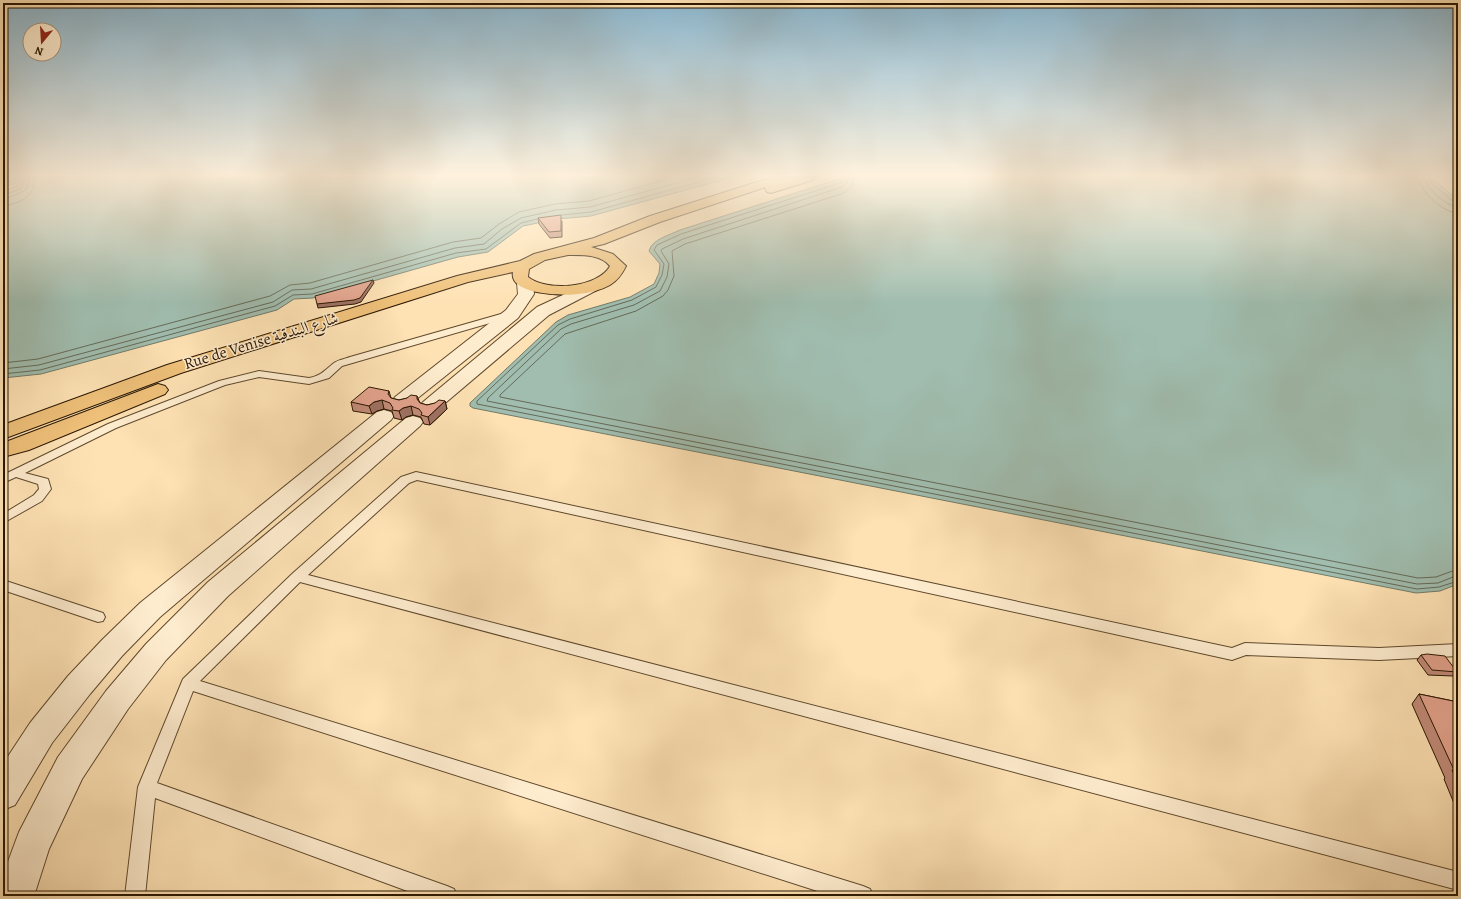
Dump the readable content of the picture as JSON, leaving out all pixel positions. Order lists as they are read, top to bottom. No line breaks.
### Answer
{"streets":{"main road":["Rue de Venise شارع البندقية"]},"north":"bottom"}
